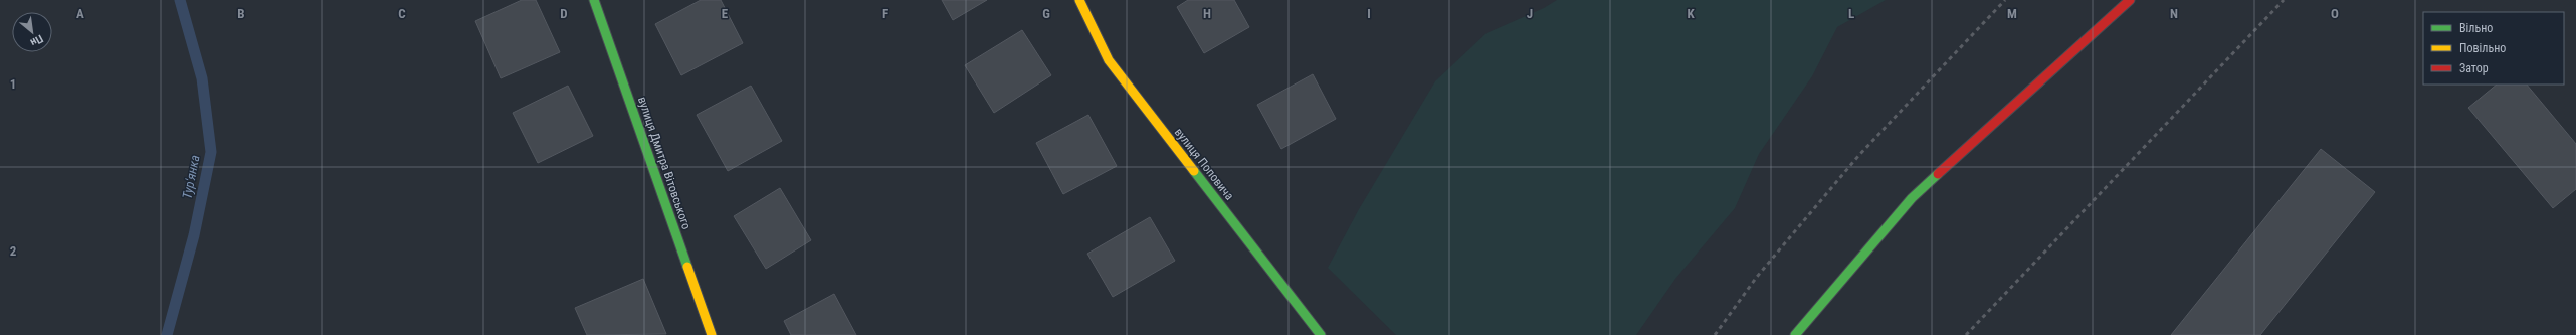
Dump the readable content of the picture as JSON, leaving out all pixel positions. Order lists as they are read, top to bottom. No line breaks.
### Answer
{"streets":{"street":["вулиця Дмитра Вітовського","вулиця Поповича"]},"water":["Тур'янка"],"legend":["Вільно","Повільно","Затор"],"north":"bottom right","grid":{"columns":["A","B","C","D","E","F","G","H","I","J","K","L","M","N","O"],"rows":["1","2"]}}
